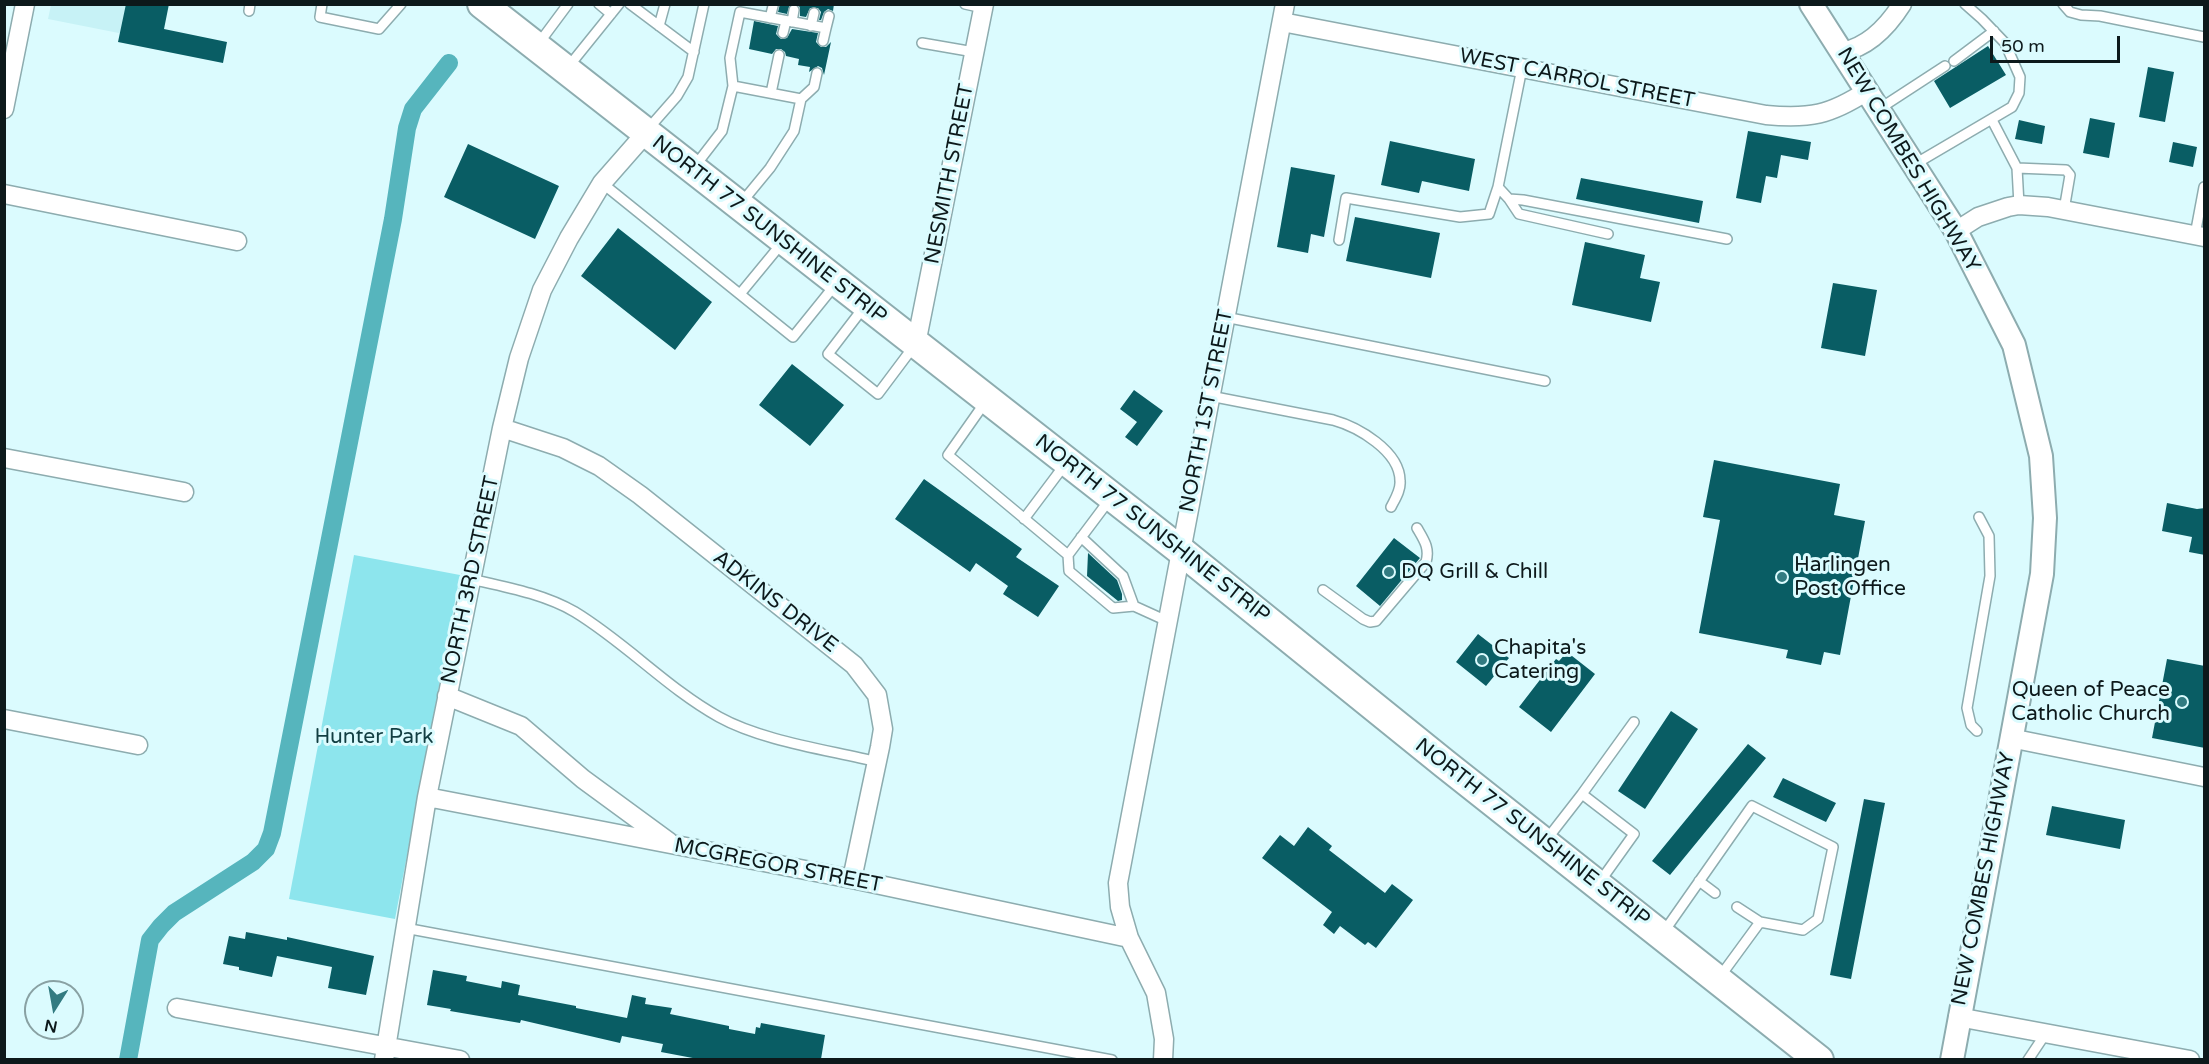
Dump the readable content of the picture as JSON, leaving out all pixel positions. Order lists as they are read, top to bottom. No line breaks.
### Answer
{"streets":{"main road":["NORTH 77 SUNSHINE STRIP"],"street":["WEST CARROL STREET","NEW COMBES HIGHWAY","NESMITH STREET","NORTH 1ST STREET","NORTH 3RD STREET","ADKINS DRIVE","MCGREGOR STREET"]},"crossings":[["WEST CARROL STREET","NEW COMBES HIGHWAY"],["WEST CARROL STREET","NORTH 1ST STREET"],["NESMITH STREET","NORTH 77 SUNSHINE STRIP"],["NORTH 77 SUNSHINE STRIP","NORTH 1ST STREET"],["NORTH 77 SUNSHINE STRIP","NORTH 3RD STREET"],["NORTH 1ST STREET","MCGREGOR STREET"],["NORTH 3RD STREET","ADKINS DRIVE"],["NORTH 3RD STREET","MCGREGOR STREET"],["ADKINS DRIVE","MCGREGOR STREET"]],"parks":["Hunter Park"],"places":["DQ Grill & Chill","Harlingen Post Office","Chapita's Catering","Queen of Peace Catholic Church"],"scale_bar":"50 m","north":"bottom"}
